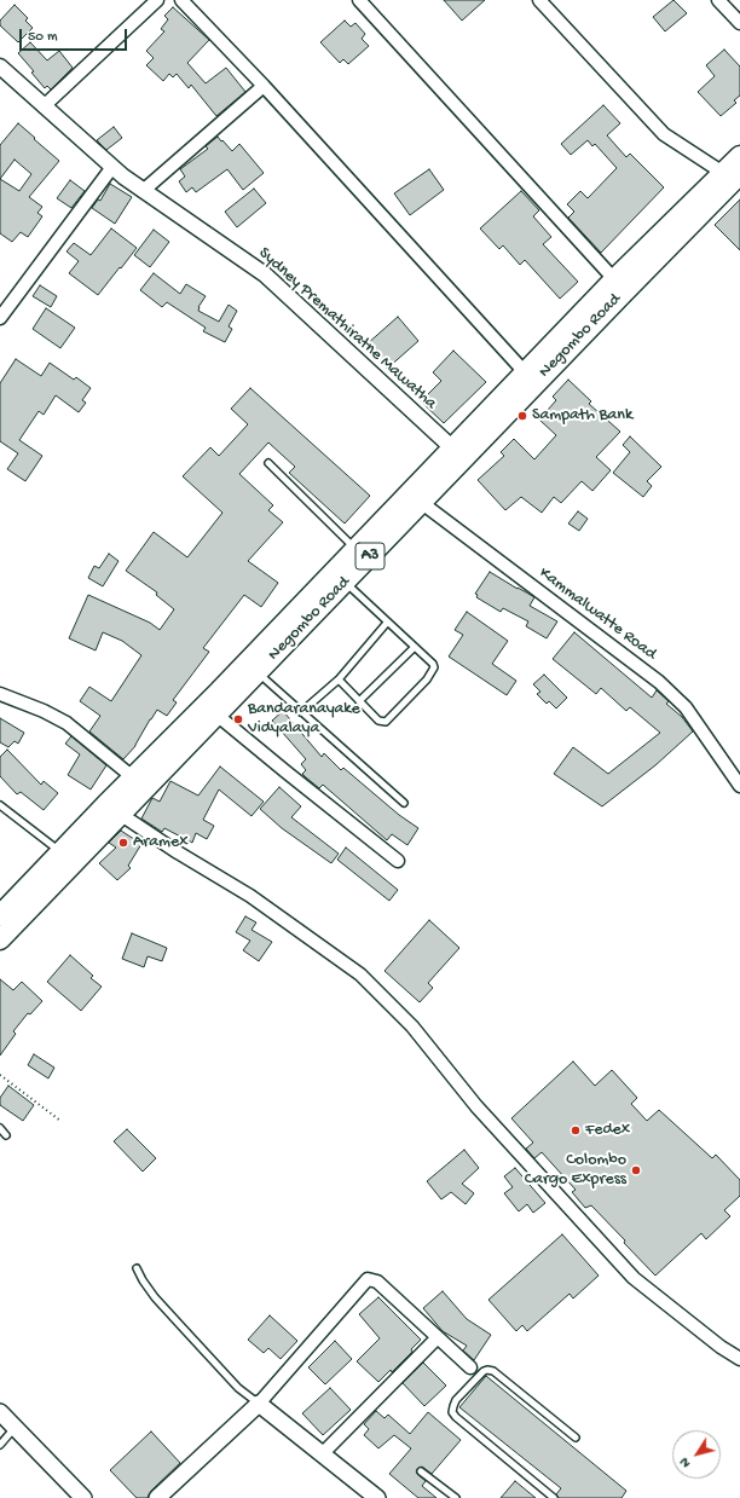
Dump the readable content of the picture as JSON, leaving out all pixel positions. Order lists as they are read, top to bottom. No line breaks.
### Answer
{"streets":{"highway":["Negombo Road","A3"],"street":["Sydney Premathiratne Mawatha","Kammalwatte Road"]},"crossings":[["Sydney Premathiratne Mawatha","Negombo Road"],["Negombo Road","Kammalwatte Road"]],"places":["Sampath Bank","Bandaranayake Vidyalaya","Aramex","Fedex","Colombo Cargo Express"],"scale_bar":"50 m","north":"bottom left"}
